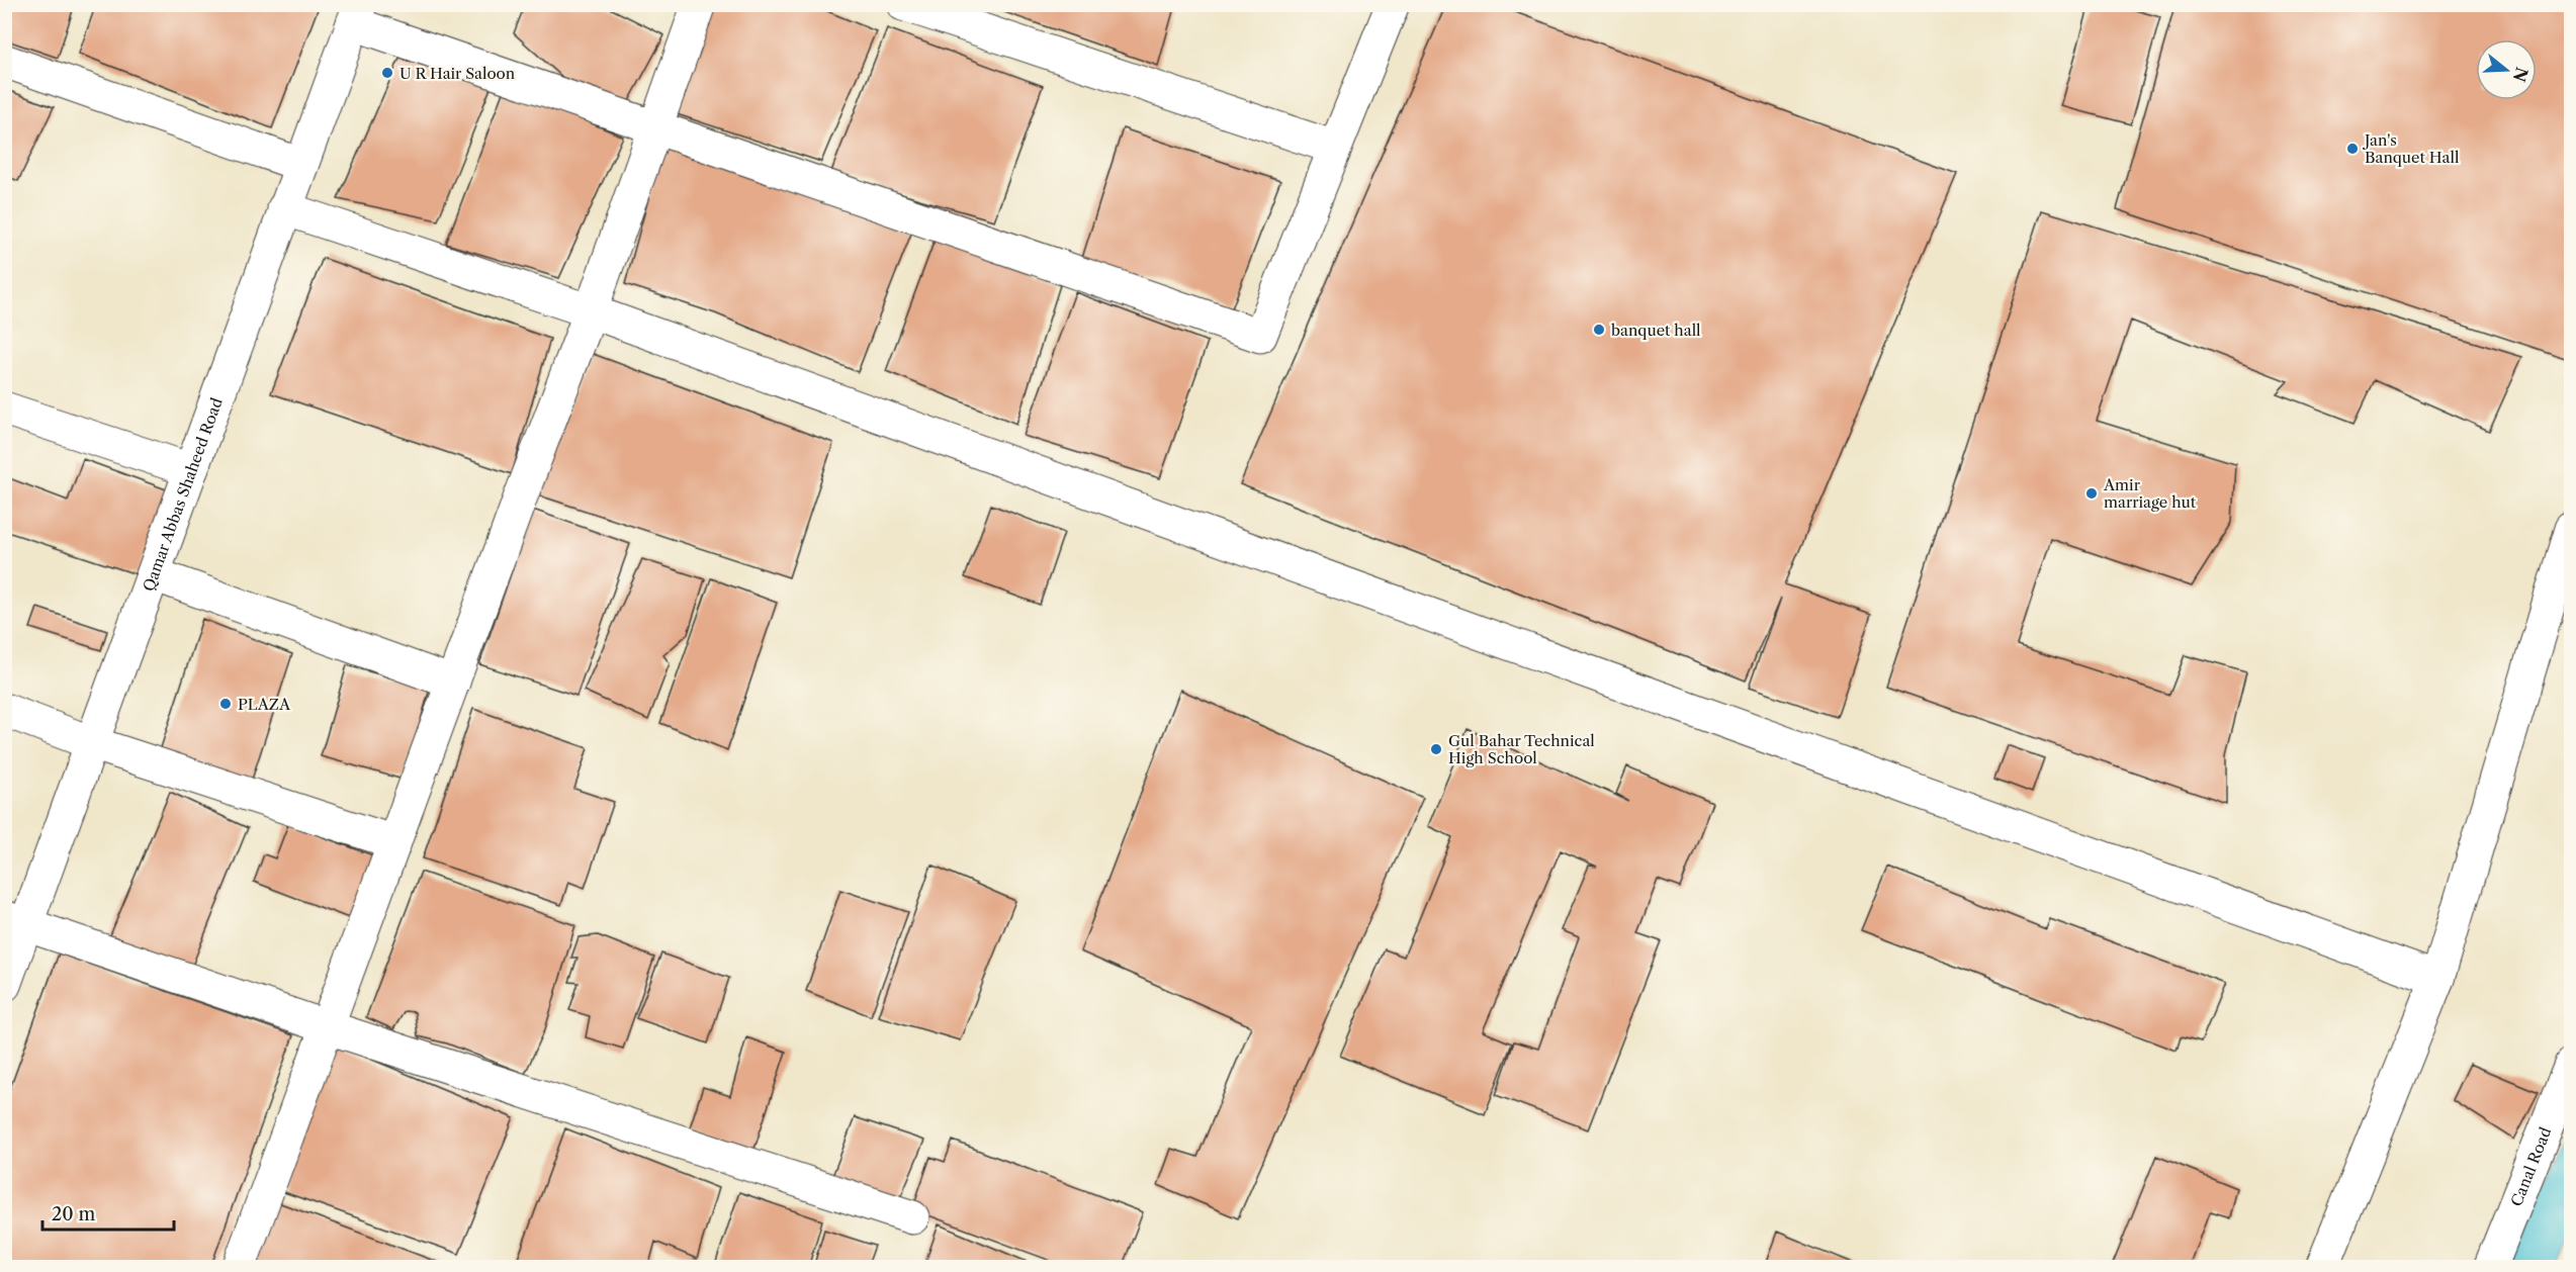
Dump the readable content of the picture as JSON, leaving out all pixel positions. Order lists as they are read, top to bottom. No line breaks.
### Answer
{"streets":{"street":["Qamar Abbas Shaheed Road","Canal Road"]},"places":["U R Hair Saloon","Jan's Banquet Hall","banquet hall","Amir marriage hut","PLAZA","Gul Bahar Technical High School"],"scale_bar":"20 m","north":"right"}
